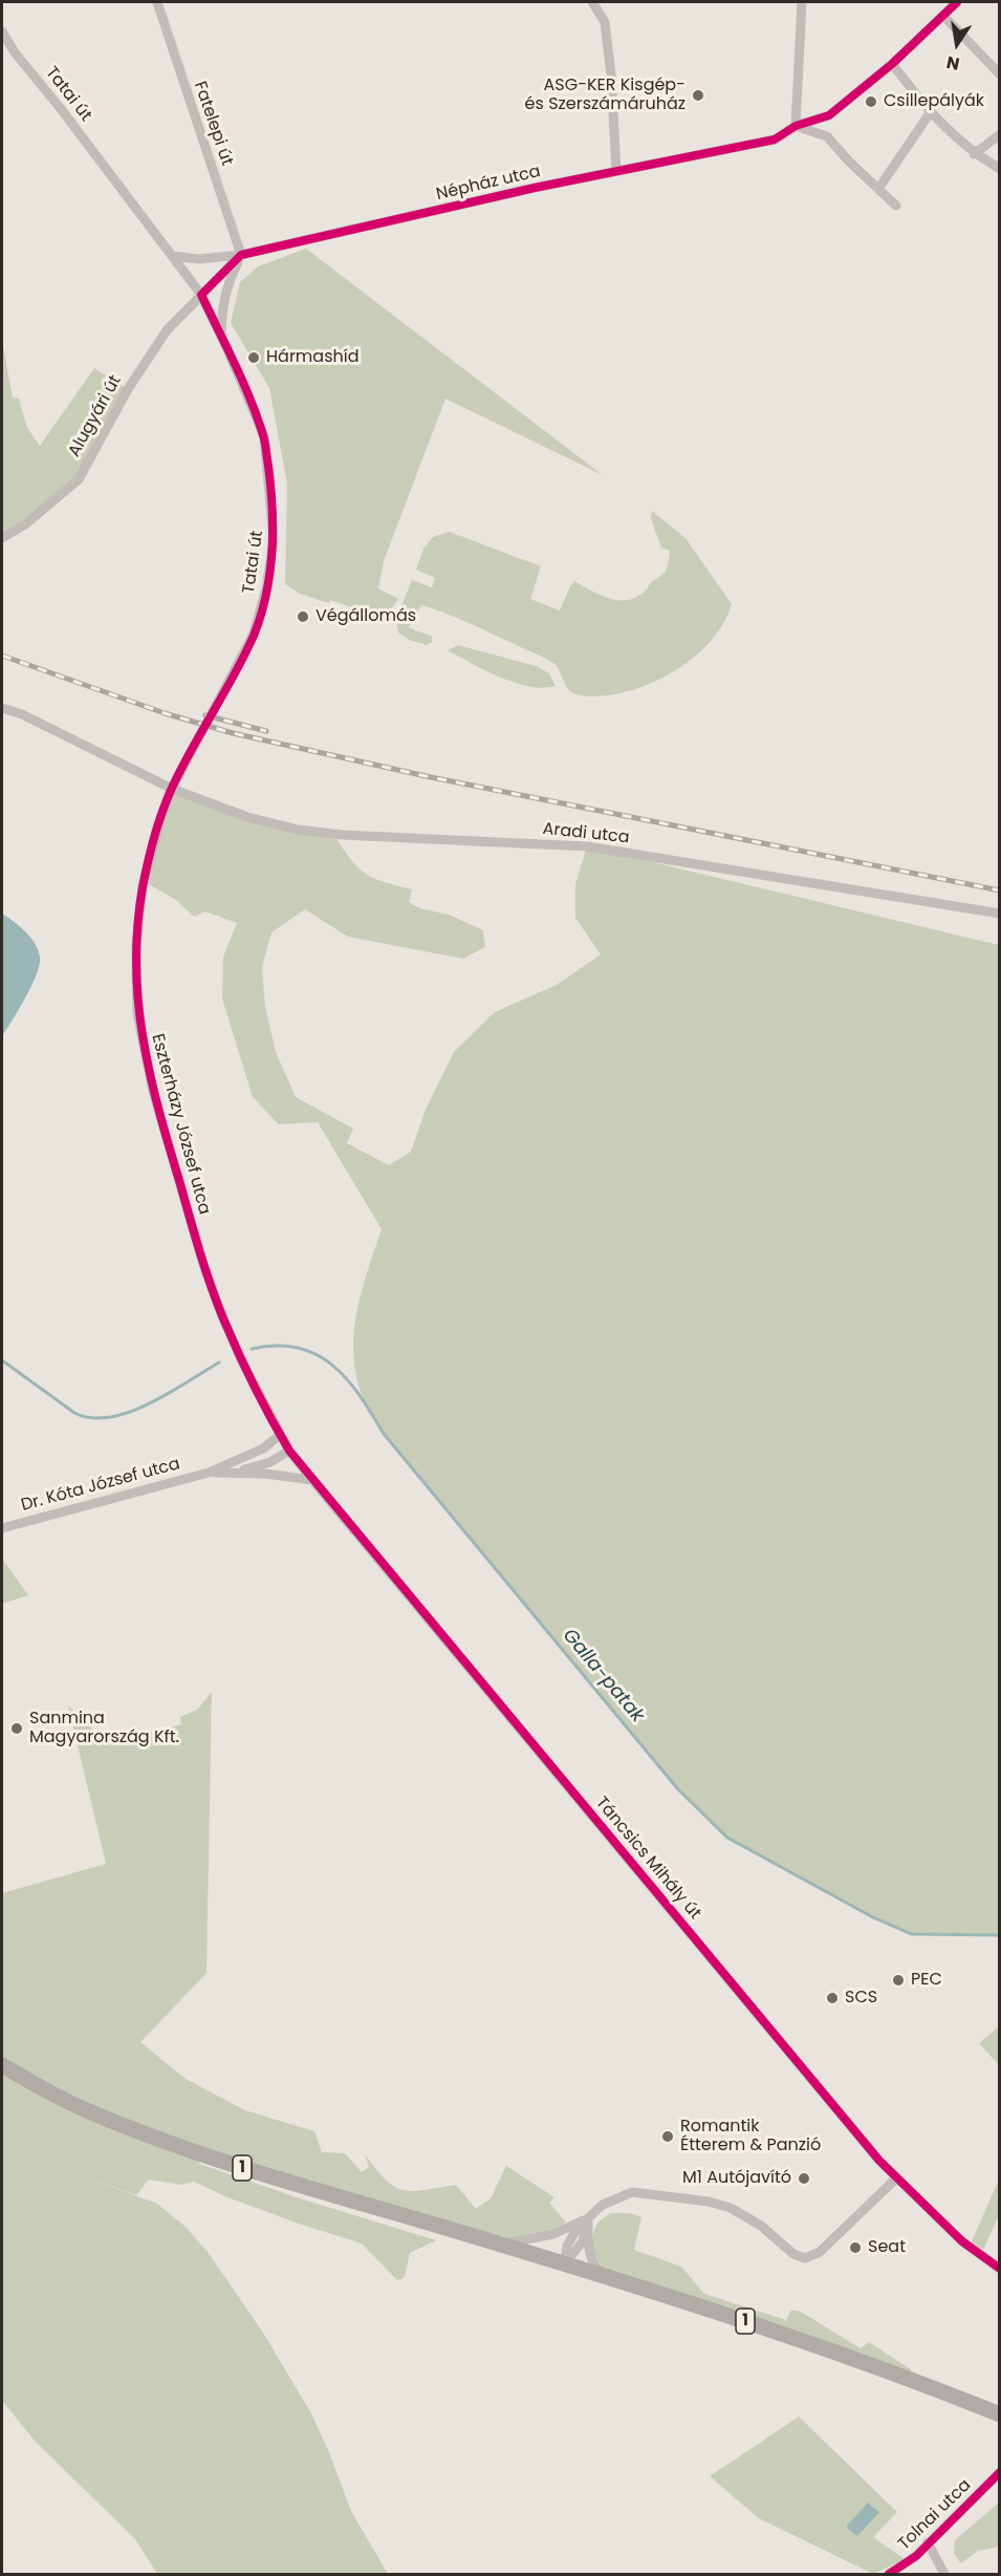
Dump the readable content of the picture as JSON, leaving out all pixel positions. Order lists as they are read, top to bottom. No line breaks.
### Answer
{"streets":{"main road":["1"],"street":["Tatai út","Fatelepi út","Népház utca","Alugyári út","Aradi utca","Eszterházy József utca","Dr. Kóta József utca","Táncsics Mihály út","Tolnai utca"]},"crossings":[["Tatai út","Népház utca"],["Tatai út","Alugyári út"],["Tatai út","Aradi utca"],["Tatai út","Eszterházy József utca"],["Fatelepi út","Népház utca"],["Aradi utca","Eszterházy József utca"],["Eszterházy József utca","Dr. Kóta József utca"],["Eszterházy József utca","Táncsics Mihály út"],["Dr. Kóta József utca","Táncsics Mihály út"]],"water":["Galla-patak"],"places":["ASG-KER Kisgép- és Szerszámáruház","Csillepályák","Hármashíd","Végállomás","Sanmina Magyarország Kft.","PEC","SCS","Romantik Étterem & Panzió","M1 Autójavító","Seat"],"north":"bottom"}
